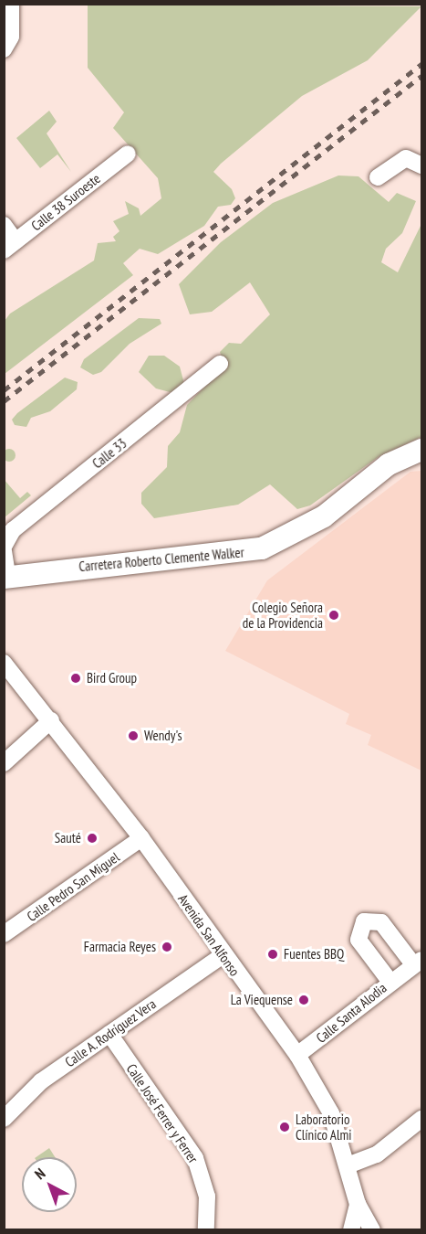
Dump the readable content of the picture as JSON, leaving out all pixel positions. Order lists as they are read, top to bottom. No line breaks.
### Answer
{"streets":{"main road":["Carretera Roberto Clemente Walker"],"street":["Calle 38 Suroeste","Calle 33","Calle Pedro San Miguel","Avenida San Alfonso","Calle Santa Alodia","Calle A. Rodríguez Vera","Calle José Ferrer y Ferrer"]},"crossings":[["Calle Pedro San Miguel","Avenida San Alfonso"],["Avenida San Alfonso","Calle Santa Alodia"],["Avenida San Alfonso","Calle A. Rodríguez Vera"],["Calle A. Rodríguez Vera","Calle José Ferrer y Ferrer"]],"places":["Colegio Señora de la Providencia","Bird Group","Wendy's","Sauté","Farmacia Reyes","Fuentes BBQ","La Viequense","Laboratorio Clínico Almi"],"north":"top left"}
